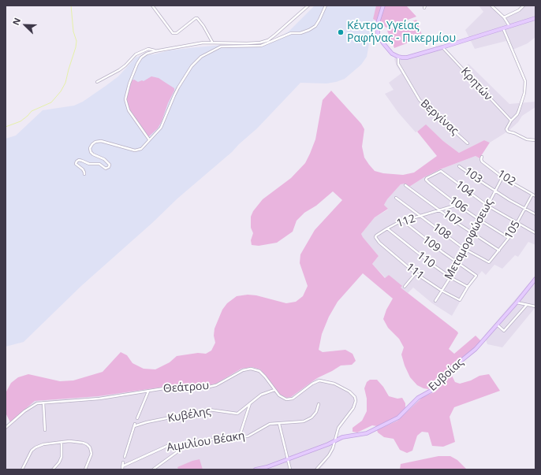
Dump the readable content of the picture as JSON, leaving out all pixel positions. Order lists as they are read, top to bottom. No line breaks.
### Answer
{"streets":{"street":["Κρητών","Βεργίνας","103","102","104","106","107","112","105","108","Μεταμορφώσεως","109","110","111","Ευβοίας","Θεάτρου","Κυβέλης","Αιμιλίου Βέακη"]},"crossings":[["103","105"],["103","Μεταμορφώσεως"],["102","105"],["102","Μεταμορφώσεως"],["104","106"],["104","105"],["104","Μεταμορφώσεως"],["106","112"],["106","105"],["106","Μεταμορφώσεως"],["107","112"],["107","105"],["107","Μεταμορφώσεως"],["112","108"],["112","109"],["112","110"],["112","111"],["105","108"],["108","Μεταμορφώσεως"],["Μεταμορφώσεως","109"],["Μεταμορφώσεως","110"],["Μεταμορφώσεως","111"],["109","110"],["109","111"],["110","111"],["Ευβοίας","Θεάτρου"],["Θεάτρου","Κυβέλης"]],"places":["Κέντρο Υγείας Ραφήνας - Πικερμίου"],"north":"top left"}
